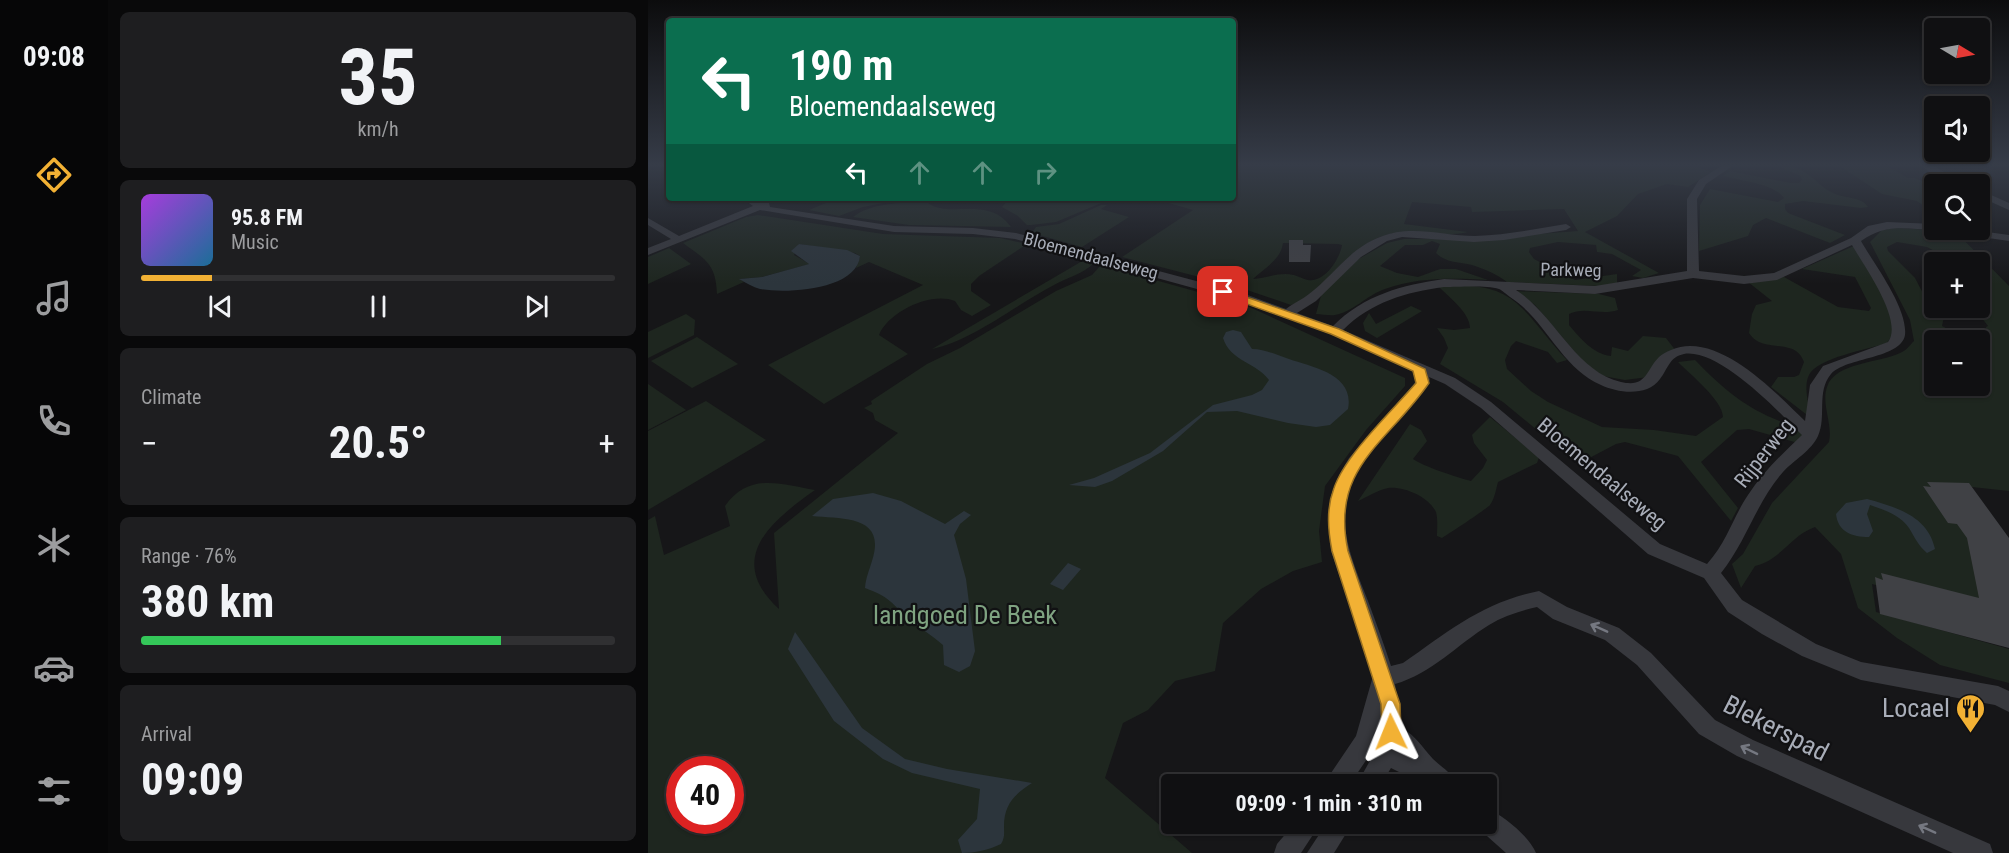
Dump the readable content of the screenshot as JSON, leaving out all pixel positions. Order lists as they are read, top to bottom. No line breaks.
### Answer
{"streets":{"street":["Bloemendaalseweg","Parkweg","Rijperweg","Blekerspad"]},"crossings":[["Bloemendaalseweg","Parkweg"],["Bloemendaalseweg","Rijperweg"],["Parkweg","Rijperweg"]],"one_way":["Blekerspad"],"parks":["landgoed De Beek"],"places":{"restaurant":["Locael"]},"north":"right","page":{"tabs":"09:08","tile":[["35","km/h"],"Climate",["Range · 76%","380 km"],["Arrival","09:09"]],"map_buttons":["+","−"],"turn":["190 m","Bloemendaalseweg"],"song":["95.8 FM","Music"],"heat":["−","20.5°","+"],"limit":"40","trip":"09:09 · 1 min · 310 m"}}
